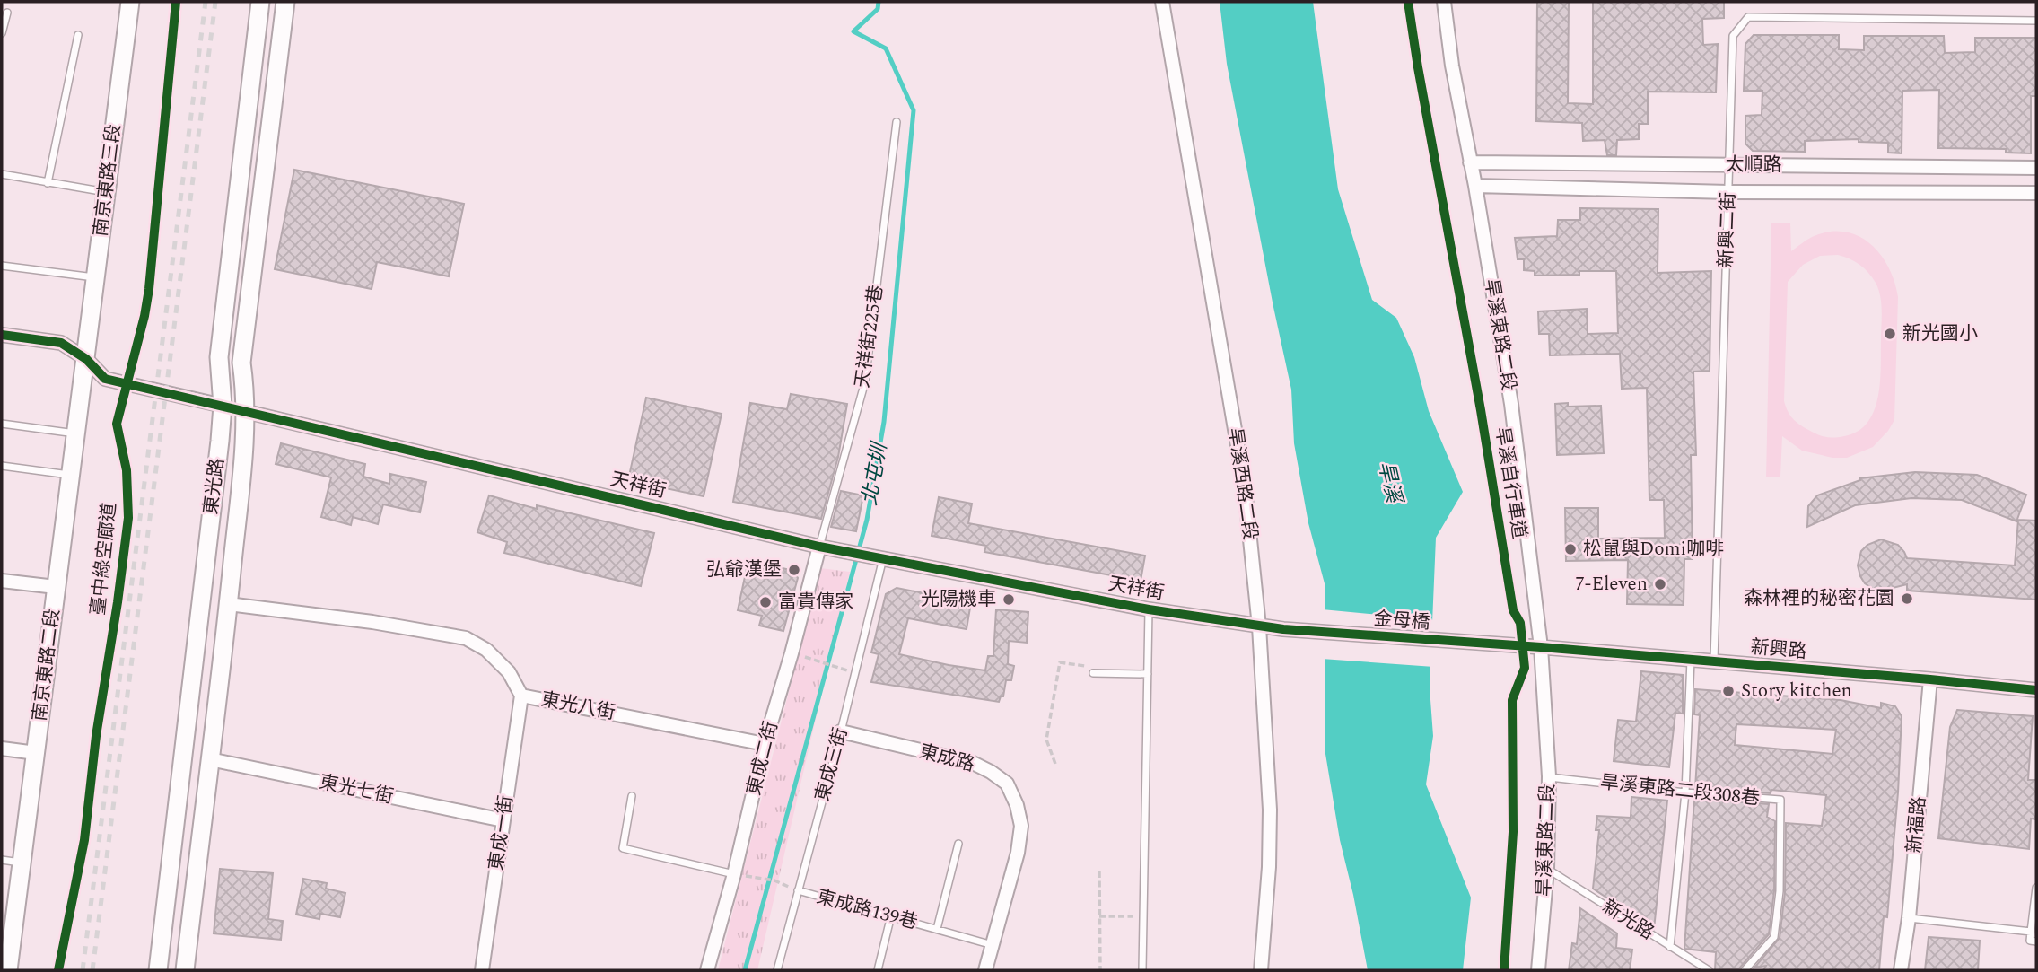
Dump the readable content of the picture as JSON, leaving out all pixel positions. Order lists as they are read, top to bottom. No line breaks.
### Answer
{"streets":{"street":["太順路","南京東路三段","旱溪東路二段","旱溪西路二段","天祥街","東光路","金母橋","新興路","南京東路二段","東光八街","東成二街","東成路","東光七街","新福路","東成一街"],"lane":["新興二街","天祥街225巷","東成三街","旱溪東路二段308巷","東成路139巷","新光路"],"cycle path":["旱溪自行車道","臺中綠空廊道"]},"crossings":[["太順路","新興二街"],["太順路","旱溪東路二段"],["南京東路三段","天祥街"],["南京東路三段","南京東路二段"],["新興二街","新興路"],["旱溪東路二段","新興路"],["旱溪東路二段","旱溪東路二段308巷"],["旱溪東路二段","新光路"],["天祥街225巷","天祥街"],["天祥街225巷","東成二街"],["旱溪西路二段","天祥街"],["天祥街","東光路"],["天祥街","金母橋"],["天祥街","南京東路二段"],["天祥街","東成二街"],["天祥街","東成三街"],["東光路","東光八街"],["東光路","東光七街"],["金母橋","新興路"],["新興路","新福路"],["東光八街","東成二街"],["東光八街","東成一街"],["東成路","東成三街"],["東成路","東成路139巷"],["東成三街","東成路139巷"],["東光七街","東成一街"]],"water":["北屯圳","旱溪"],"places":["新光國小","松鼠與Domi咖啡","弘爺漢堡","7-Eleven","森林裡的秘密花園","光陽機車","富貴傳家","Story kitchen"]}
